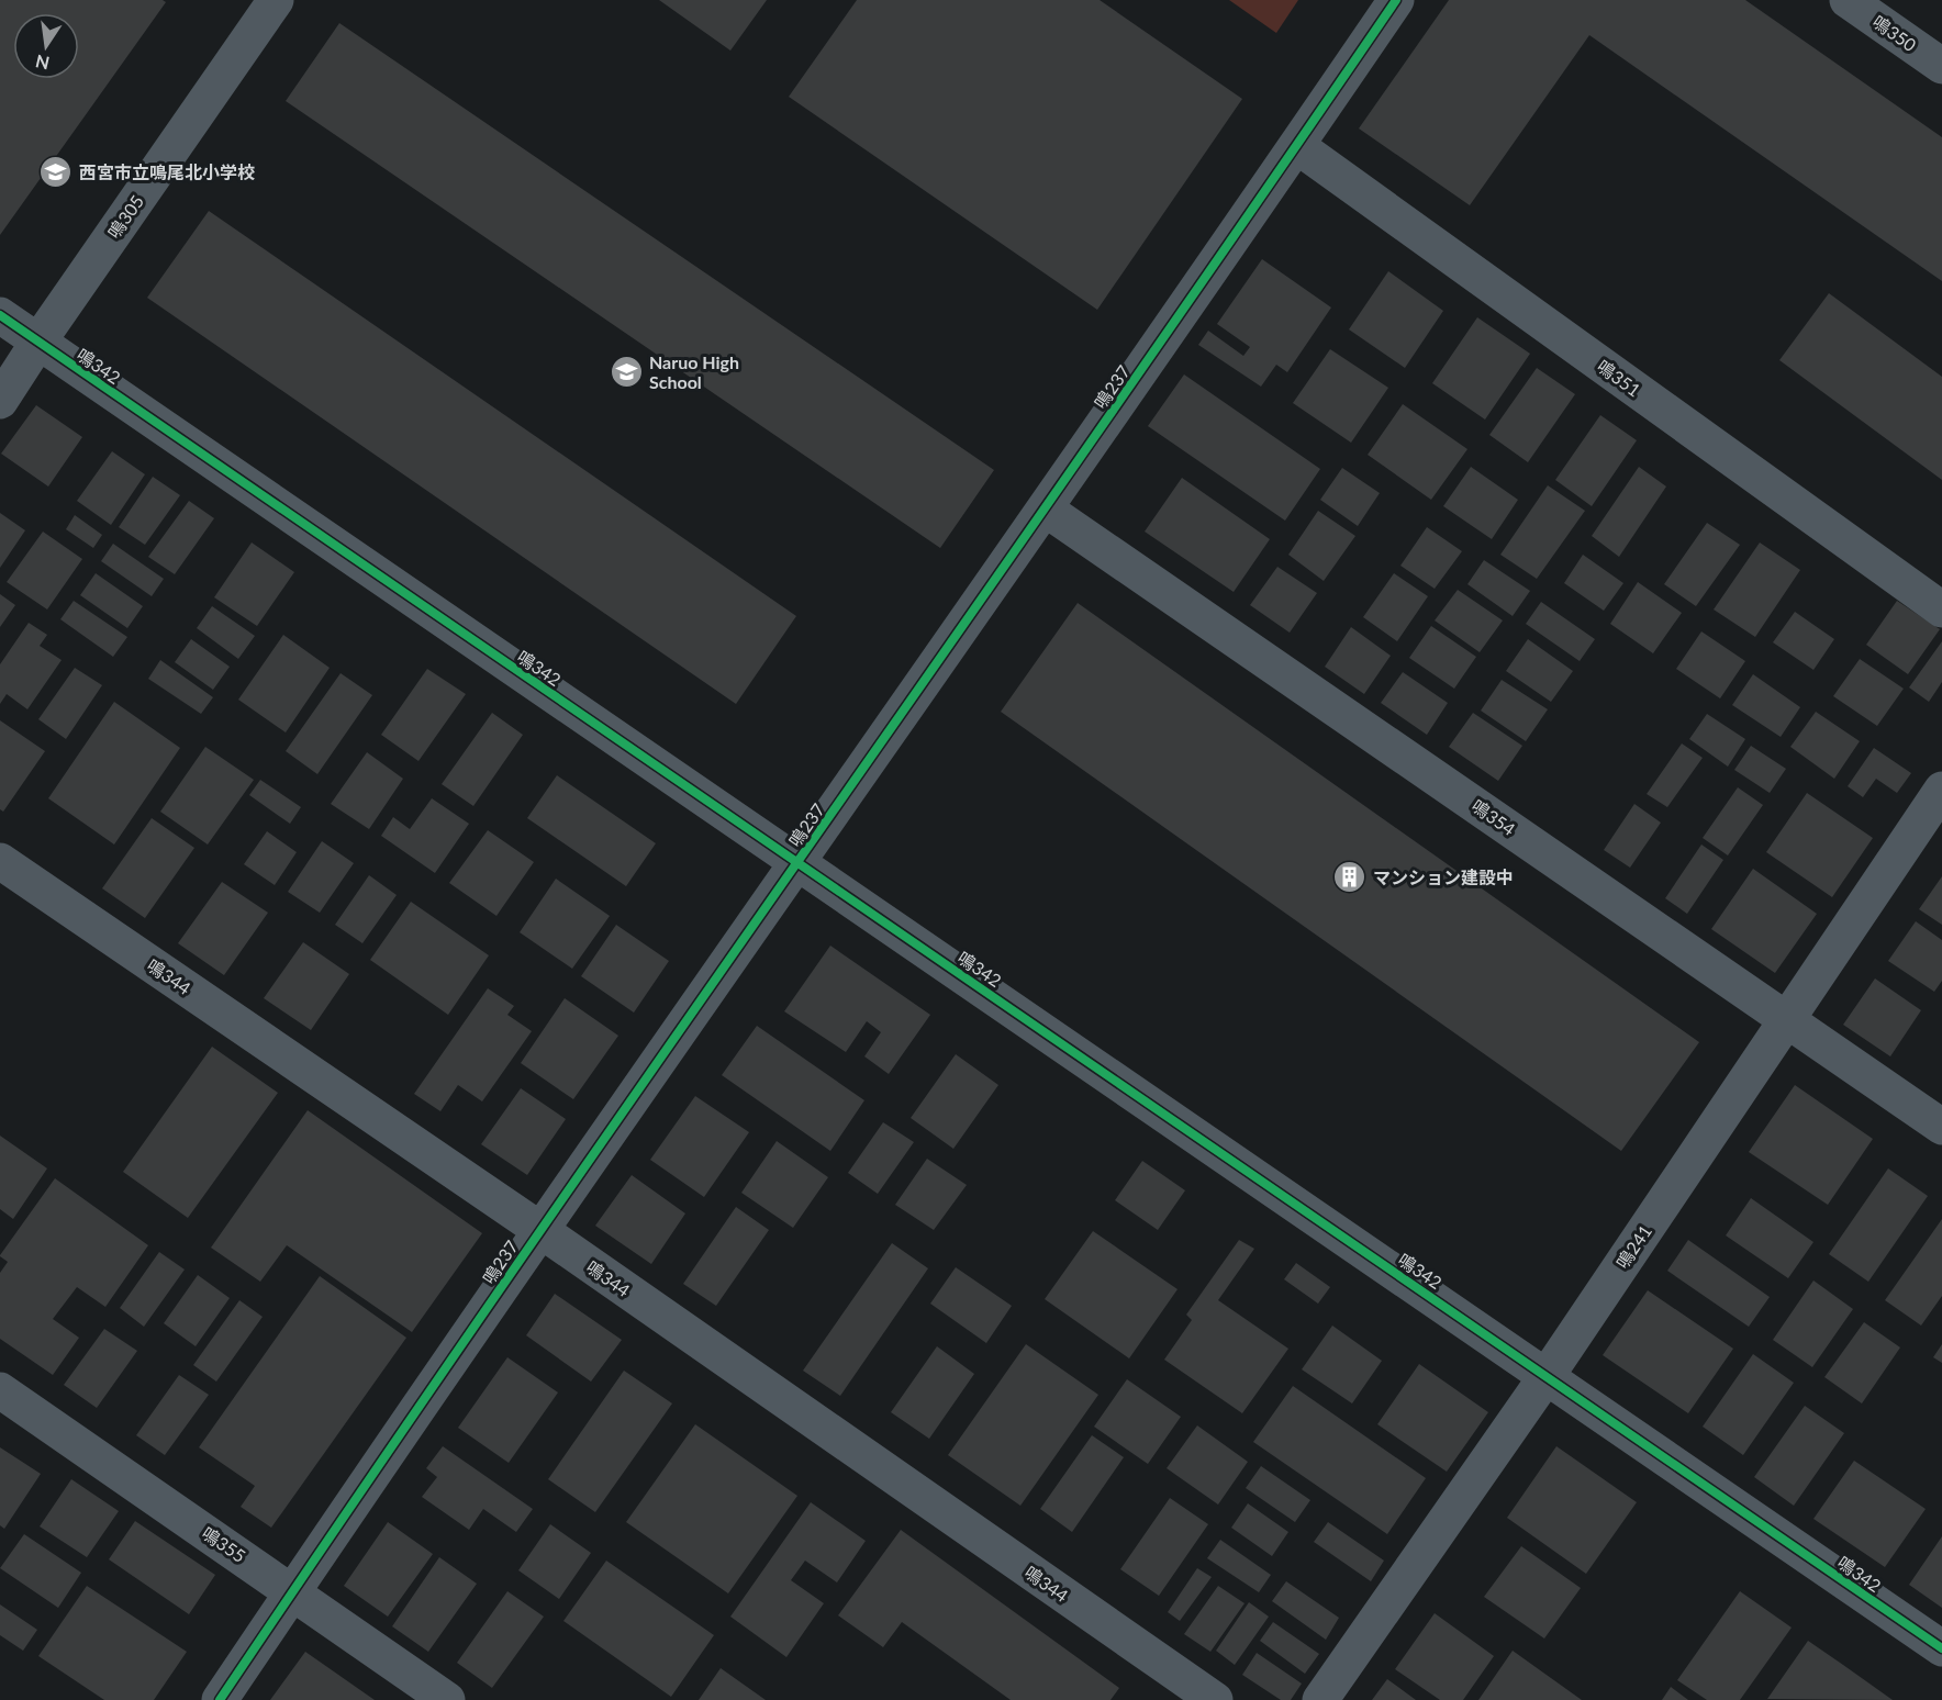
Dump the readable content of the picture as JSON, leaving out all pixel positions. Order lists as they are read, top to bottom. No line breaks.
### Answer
{"streets":{"street":["鳴350","鳴305","鳴342","鳴351","鳴237","鳴354","鳴344","鳴241","鳴355"]},"crossings":[["鳴305","鳴342"],["鳴342","鳴237"],["鳴342","鳴241"],["鳴351","鳴237"],["鳴237","鳴354"],["鳴237","鳴344"],["鳴237","鳴355"],["鳴354","鳴241"]],"places":{"school or university":["西宮市立鳴尾北小学校","Naruo High School"],"building":["マンション建設中"]},"north":"bottom"}
